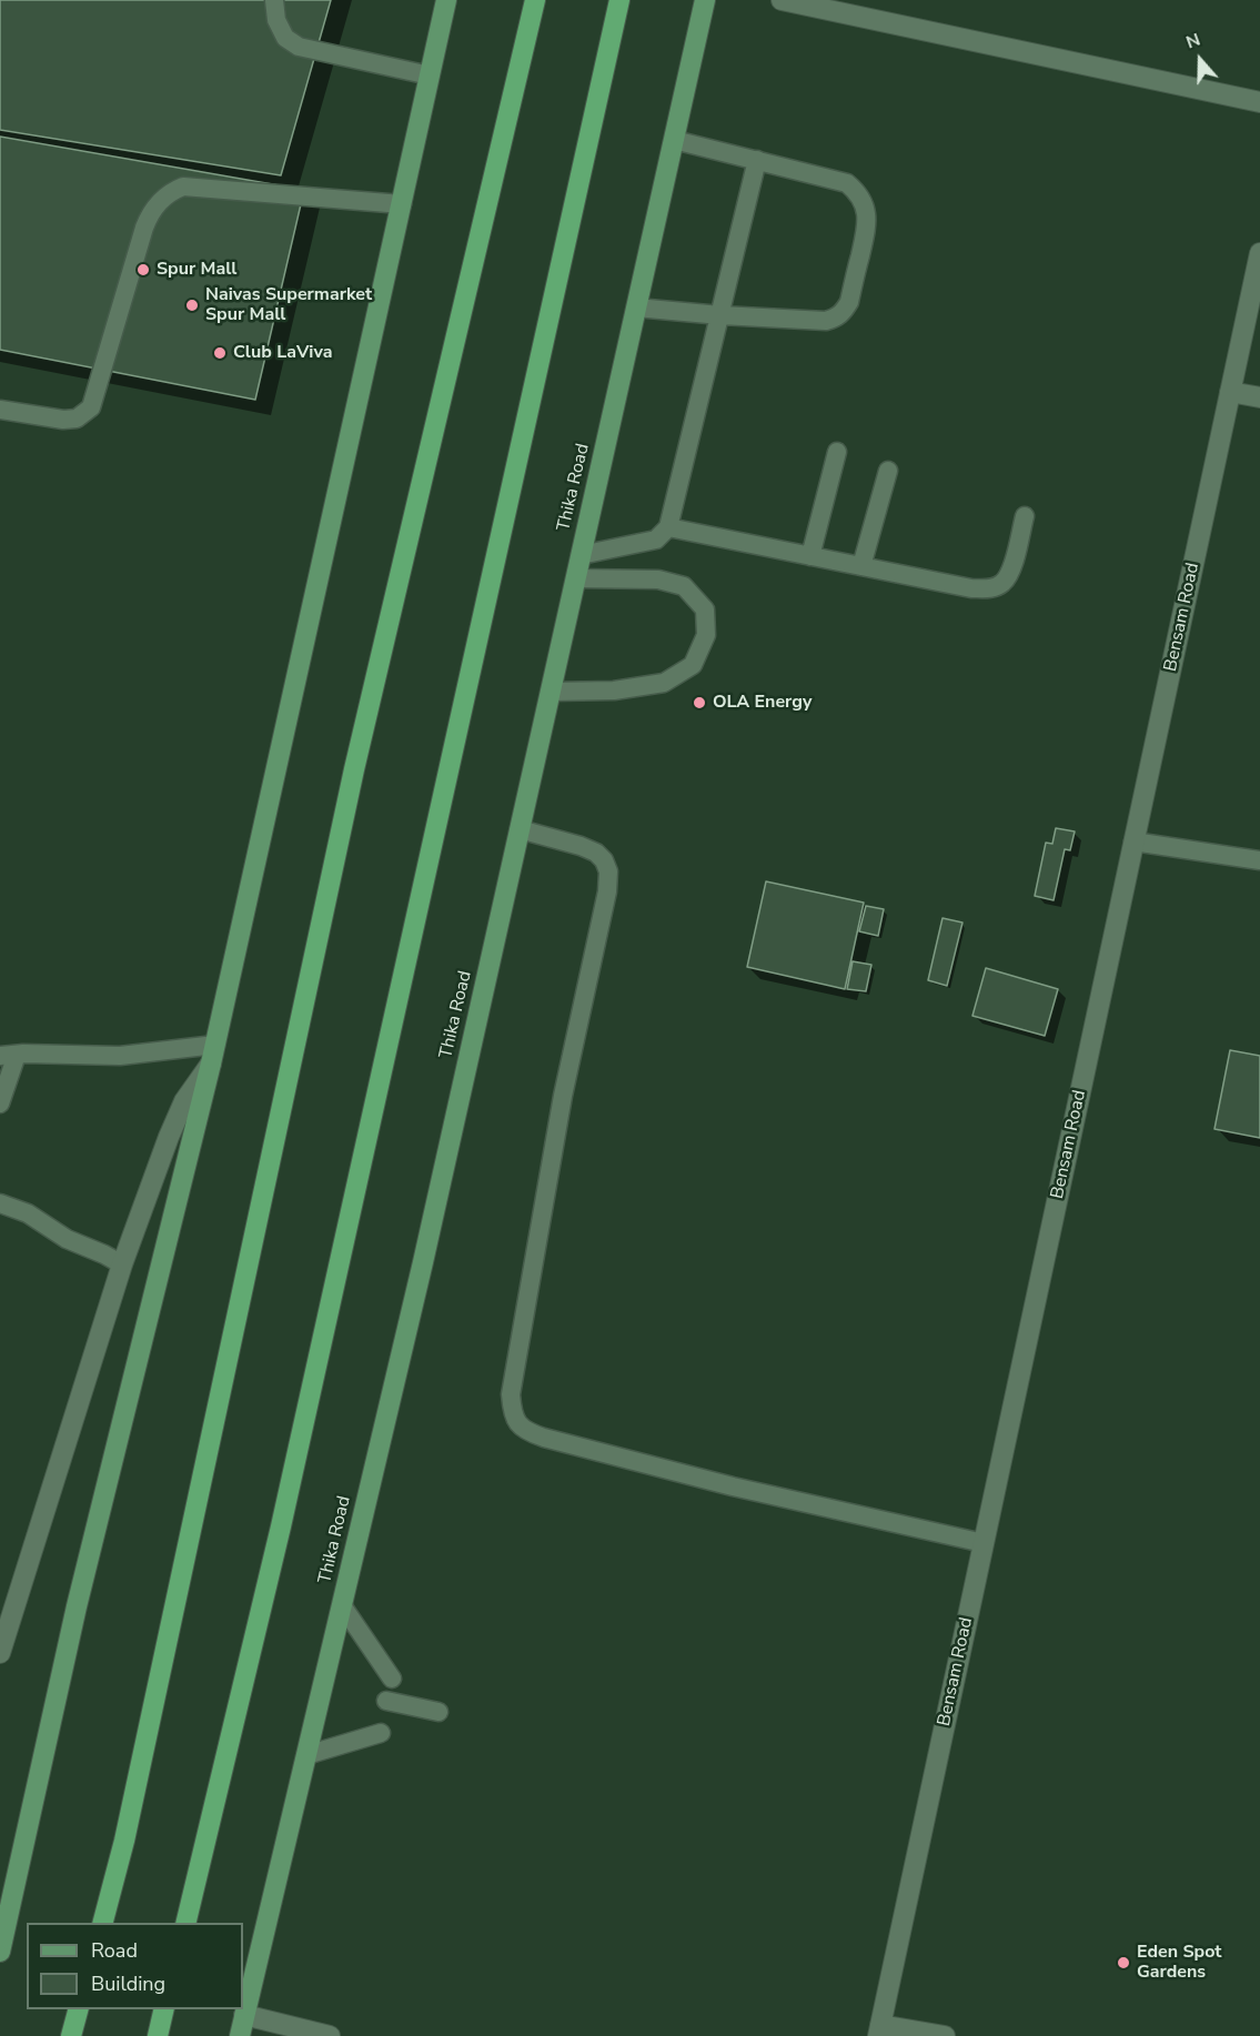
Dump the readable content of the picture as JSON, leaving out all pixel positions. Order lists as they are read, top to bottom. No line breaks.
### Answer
{"streets":{"main road":["Thika Road"],"street":["Bensam Road"]},"places":["Spur Mall","Naivas Supermarket Spur Mall","Club LaViva","OLA Energy","Eden Spot Gardens"],"legend":["Road","Building"],"north":"top"}
